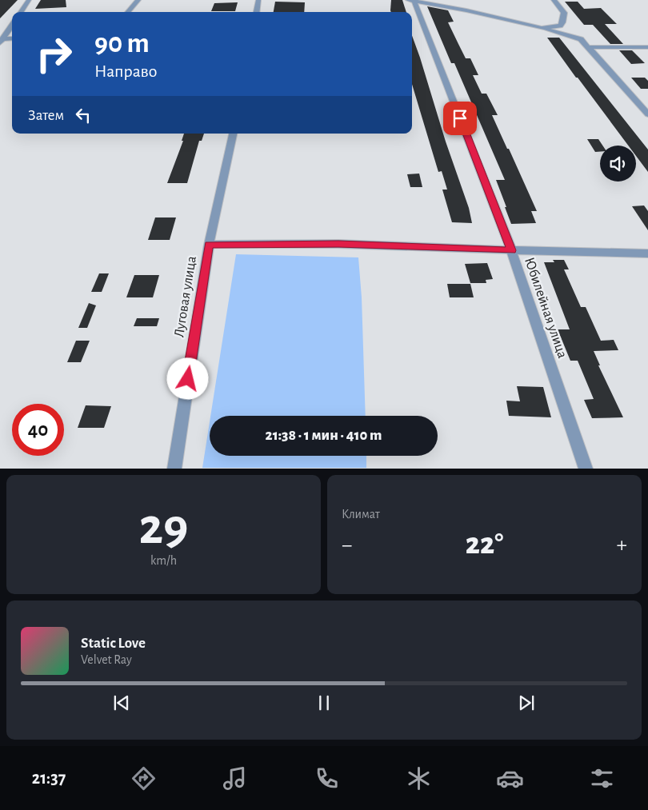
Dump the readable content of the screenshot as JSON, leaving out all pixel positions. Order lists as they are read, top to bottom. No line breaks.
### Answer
{"streets":{"street":["Луговая улица","Юбилейная улица"]},"page":{"turn":["90 m","Направо"],"then":"Затем","limit":"40","trip":"21:38 · 1 мин · 410 m","tile":[["29","km/h"],"Климат"],"heat":["−","22°","+"],"song":["Static Love","Velvet Ray"],"tabs":"21:37"}}
